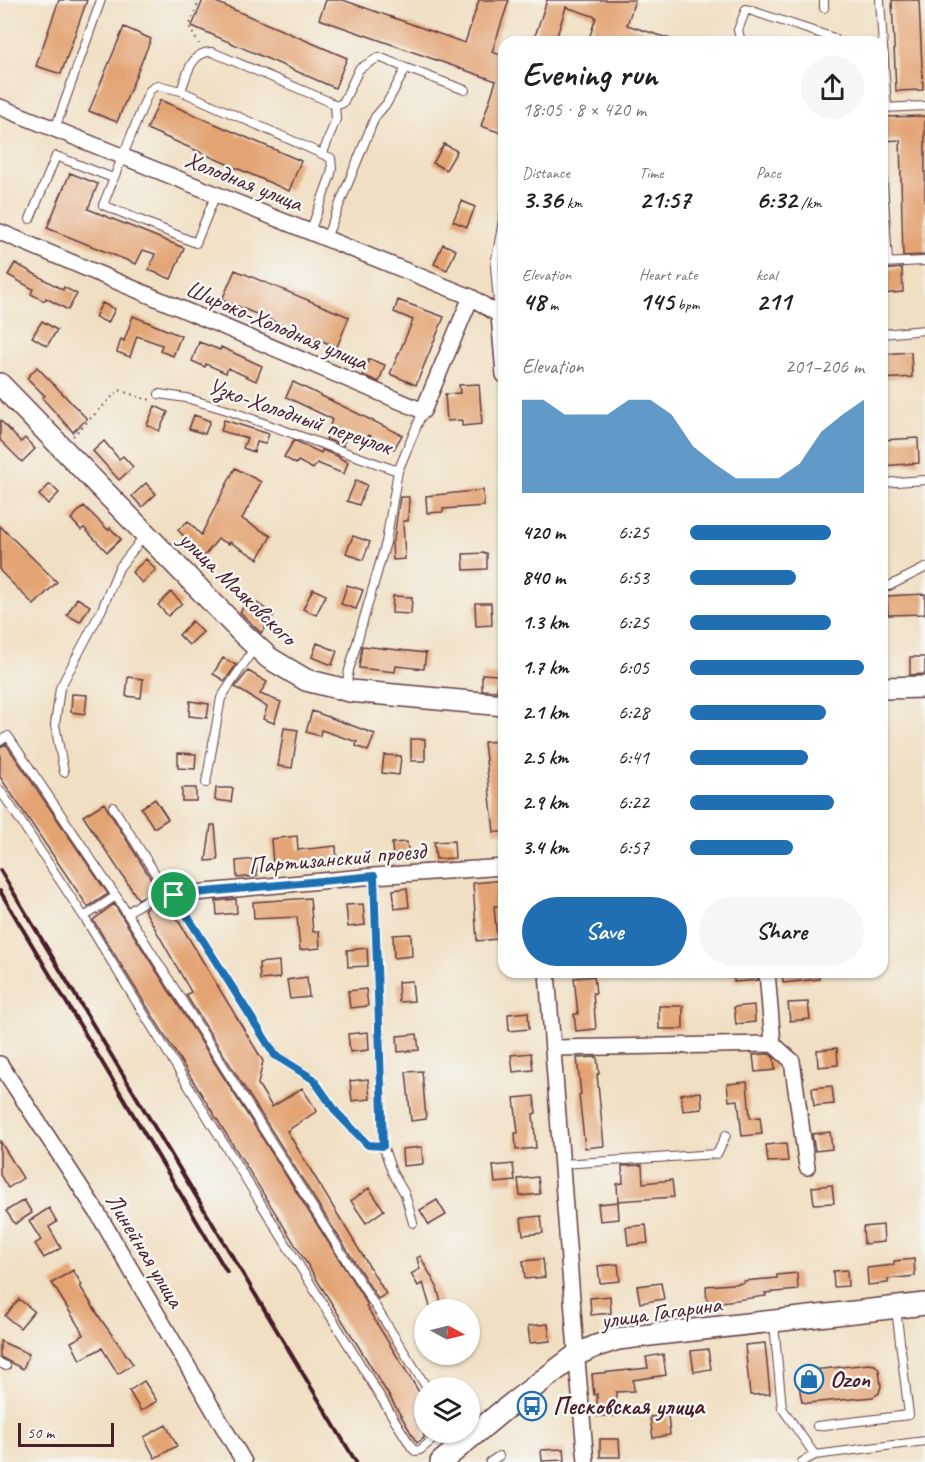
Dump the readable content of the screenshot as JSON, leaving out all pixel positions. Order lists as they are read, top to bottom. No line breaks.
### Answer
{"streets":{"street":["Холодная улица","Широко-Холодная улица","улица Маяковского","Партизанский проезд","Линейная улица","улица Гагарина"],"lane":["Узко-Холодный переулок"]},"crossings":[["Широко-Холодная улица","Узко-Холодный переулок"]],"places":{"shop":["Ozon"],"bus stop":["Песковская улица"]},"scale_bar":"50 m","north":"right","page":{"heading":["Evening run","18:05 · 8 × 420 m"],"stats":[["Distance","3.36 km"],["Time","21:57"],["Pace","6:32 /km"],["Elevation","48 m"],["Heart rate","145 bpm"],["kcal","211"]],"chart":["Elevation","201–206 m"],"list":[{"name":"420 m","note":"6:25"},{"name":"840 m","note":"6:53"},{"name":"1.3 km","note":"6:25"},{"name":"1.7 km","note":"6:05"},{"name":"2.1 km","note":"6:28"},{"name":"2.5 km","note":"6:41"},{"name":"2.9 km","note":"6:22"},{"name":"3.4 km","note":"6:57"}],"buttons":["Save","Share"],"scale":"50 m"}}
